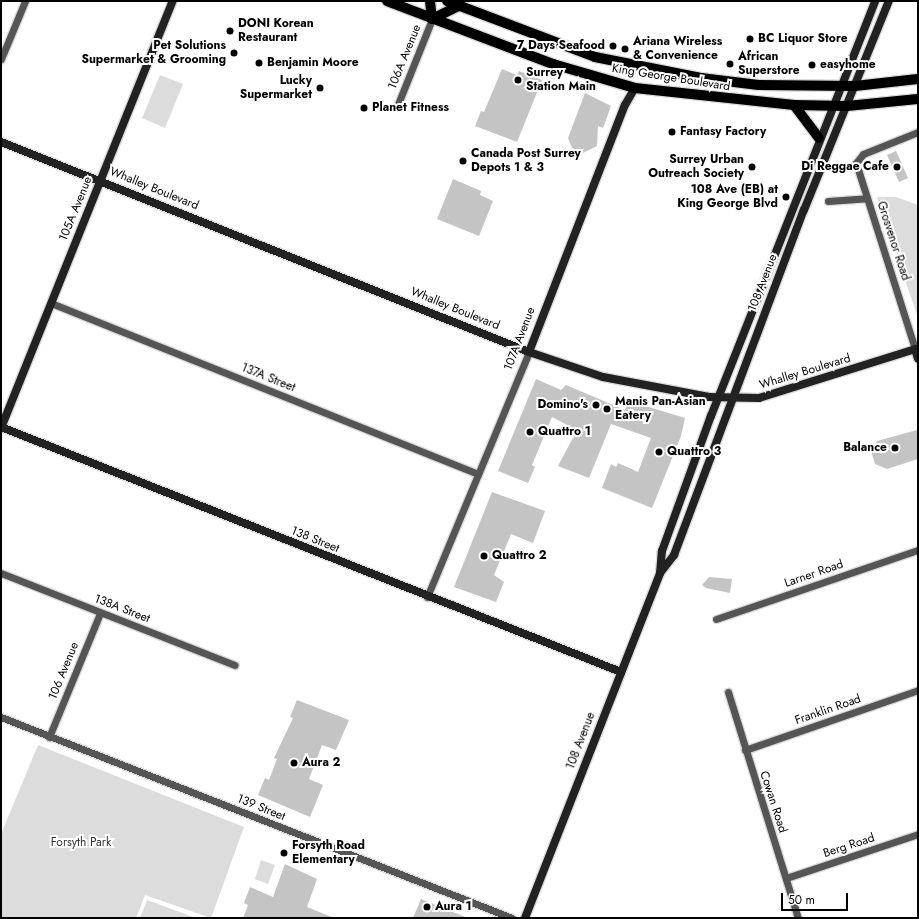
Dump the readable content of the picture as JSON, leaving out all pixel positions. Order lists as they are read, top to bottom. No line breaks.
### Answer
{"streets":{"main road":["King George Boulevard","Whalley Boulevard","105A Avenue","Grosvenor Road","108 Avenue","107A Avenue","138 Street"],"street":["106A Avenue","137A Street","Larner Road","138A Street","106 Avenue","Franklin Road","Cowan Road","139 Street","Berg Road"]},"crossings":[["106A Avenue","King George Boulevard"],["King George Boulevard","108 Avenue"],["King George Boulevard","107A Avenue"],["Whalley Boulevard","105A Avenue"],["Whalley Boulevard","Grosvenor Road"],["Whalley Boulevard","108 Avenue"],["Whalley Boulevard","107A Avenue"],["105A Avenue","137A Street"],["105A Avenue","138 Street"],["108 Avenue","138 Street"],["107A Avenue","137A Street"],["107A Avenue","138 Street"],["138A Street","106 Avenue"],["106 Avenue","139 Street"],["Franklin Road","Cowan Road"],["Cowan Road","Berg Road"]],"parks":["Forsyth Park"],"places":["DONI Korean Restaurant","BC Liquor Store","7 Days Seafood","Ariana Wireless & Convenience","Pet Solutions Supermarket & Grooming","Benjamin Moore","African Superstore","easyhome","Surrey Station Main","Lucky Supermarket","Planet Fitness","Fantasy Factory","Canada Post Surrey Depots 1 & 3","Surrey Urban Outreach Society","Di Reggae Cafe","108 Ave (EB) at King George Blvd","Domino's","Manis Pan-Asian Eatery","Quattro 1","Balance","Quattro 3","Quattro 2","Aura 2","Forsyth Road Elementary","Aura 1"],"scale_bar":"50 m"}
